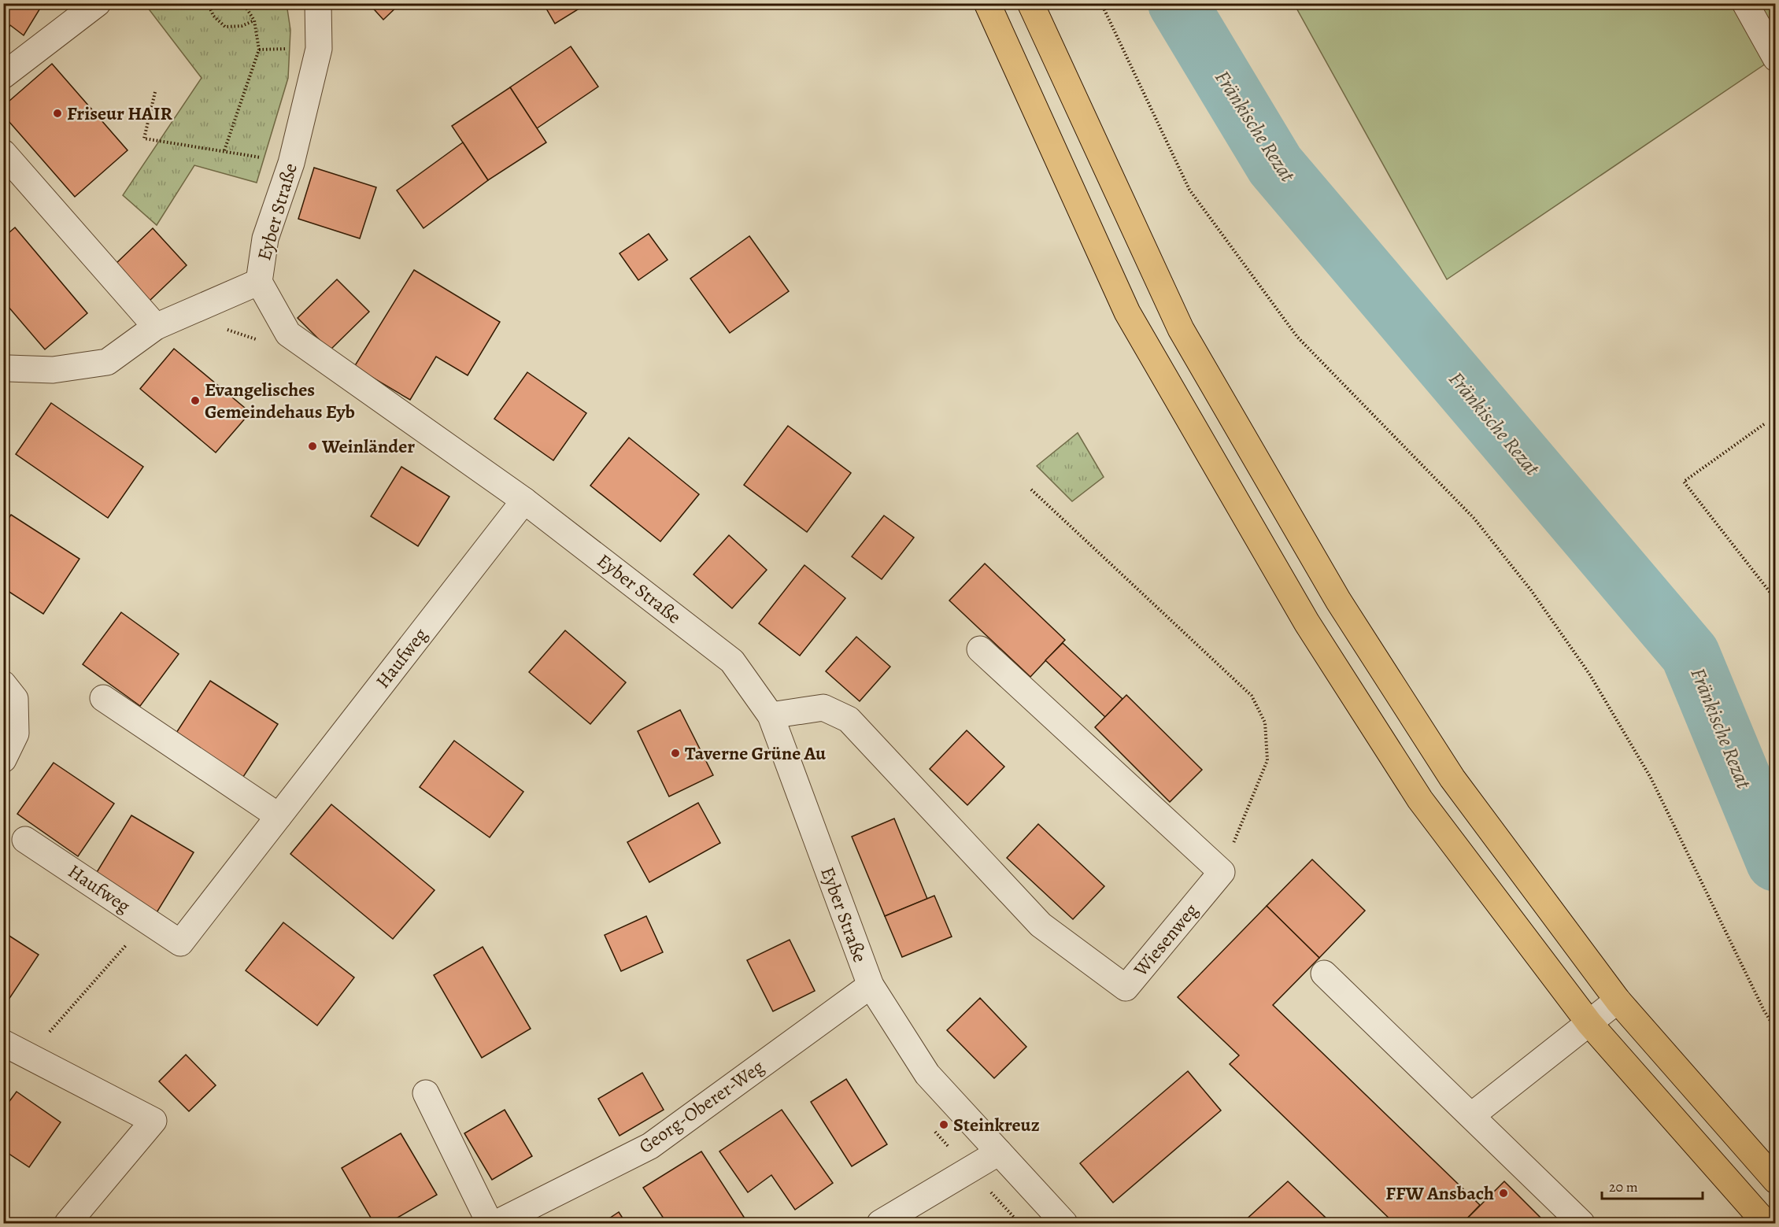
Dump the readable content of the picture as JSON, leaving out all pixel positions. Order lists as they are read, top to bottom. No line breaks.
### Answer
{"streets":{"street":["Eyber Straße","Haufweg","Wiesenweg","Georg-Oberer-Weg"]},"crossings":[["Eyber Straße","Haufweg"],["Eyber Straße","Wiesenweg"],["Eyber Straße","Georg-Oberer-Weg"]],"water":["Fränkische Rezat"],"places":["Friseur HAIR","Evangelisches Gemeindehaus Eyb","Weinländer","Taverne Grüne Au","Steinkreuz","FFW Ansbach"],"scale_bar":"20 m"}
